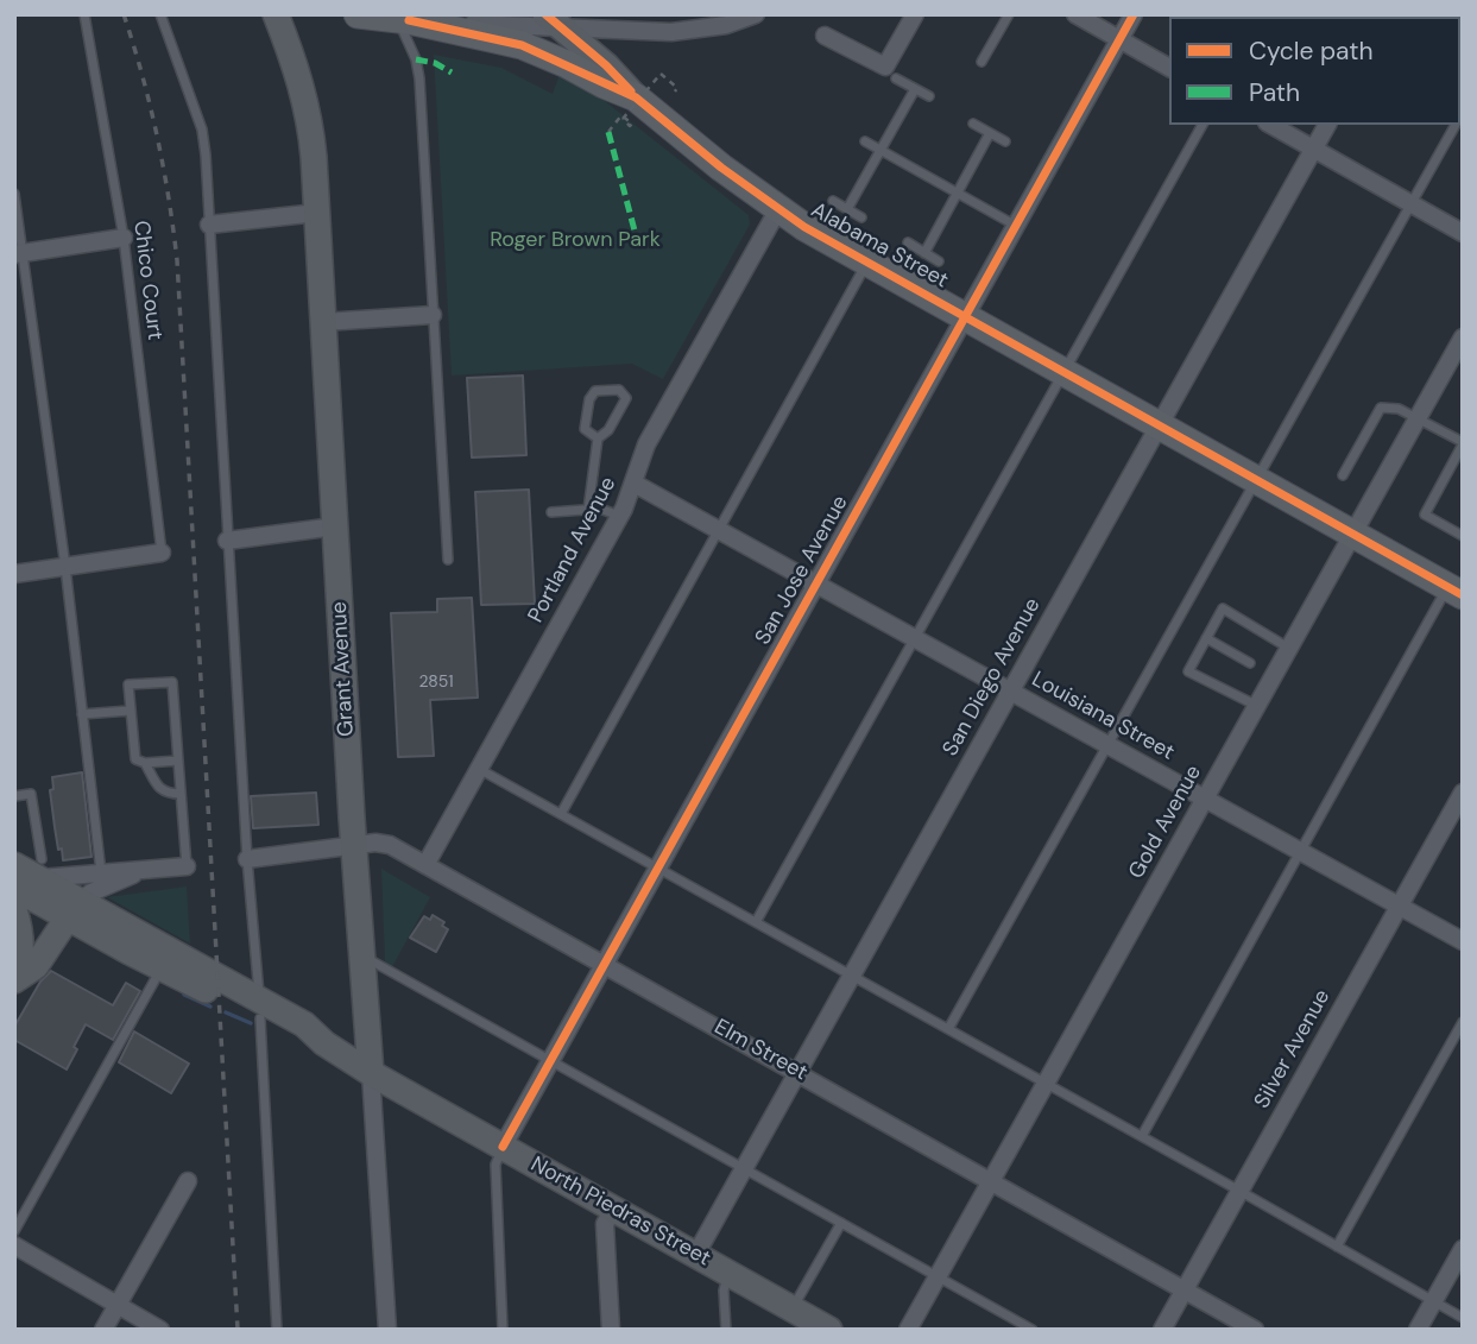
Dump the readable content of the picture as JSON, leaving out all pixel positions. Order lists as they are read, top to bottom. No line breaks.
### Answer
{"streets":{"main road":["Alabama Street","Grant Avenue","North Piedras Street"],"street":["Portland Avenue","San Jose Avenue","San Diego Avenue","Louisiana Street","Gold Avenue","Silver Avenue","Elm Street"],"lane":["Chico Court"]},"crossings":[["Alabama Street","Portland Avenue"],["Alabama Street","San Jose Avenue"],["Alabama Street","San Diego Avenue"],["Alabama Street","Gold Avenue"],["Portland Avenue","Louisiana Street"],["Portland Avenue","Elm Street"],["San Jose Avenue","Louisiana Street"],["San Jose Avenue","Elm Street"],["San Jose Avenue","North Piedras Street"],["Grant Avenue","Elm Street"],["Grant Avenue","North Piedras Street"],["San Diego Avenue","Louisiana Street"],["San Diego Avenue","Elm Street"],["San Diego Avenue","North Piedras Street"],["Louisiana Street","Gold Avenue"],["Louisiana Street","Silver Avenue"],["Gold Avenue","Elm Street"],["Silver Avenue","Elm Street"]],"parks":["Roger Brown Park"],"house_numbers":["2851"],"legend":["Cycle path","Path"]}
